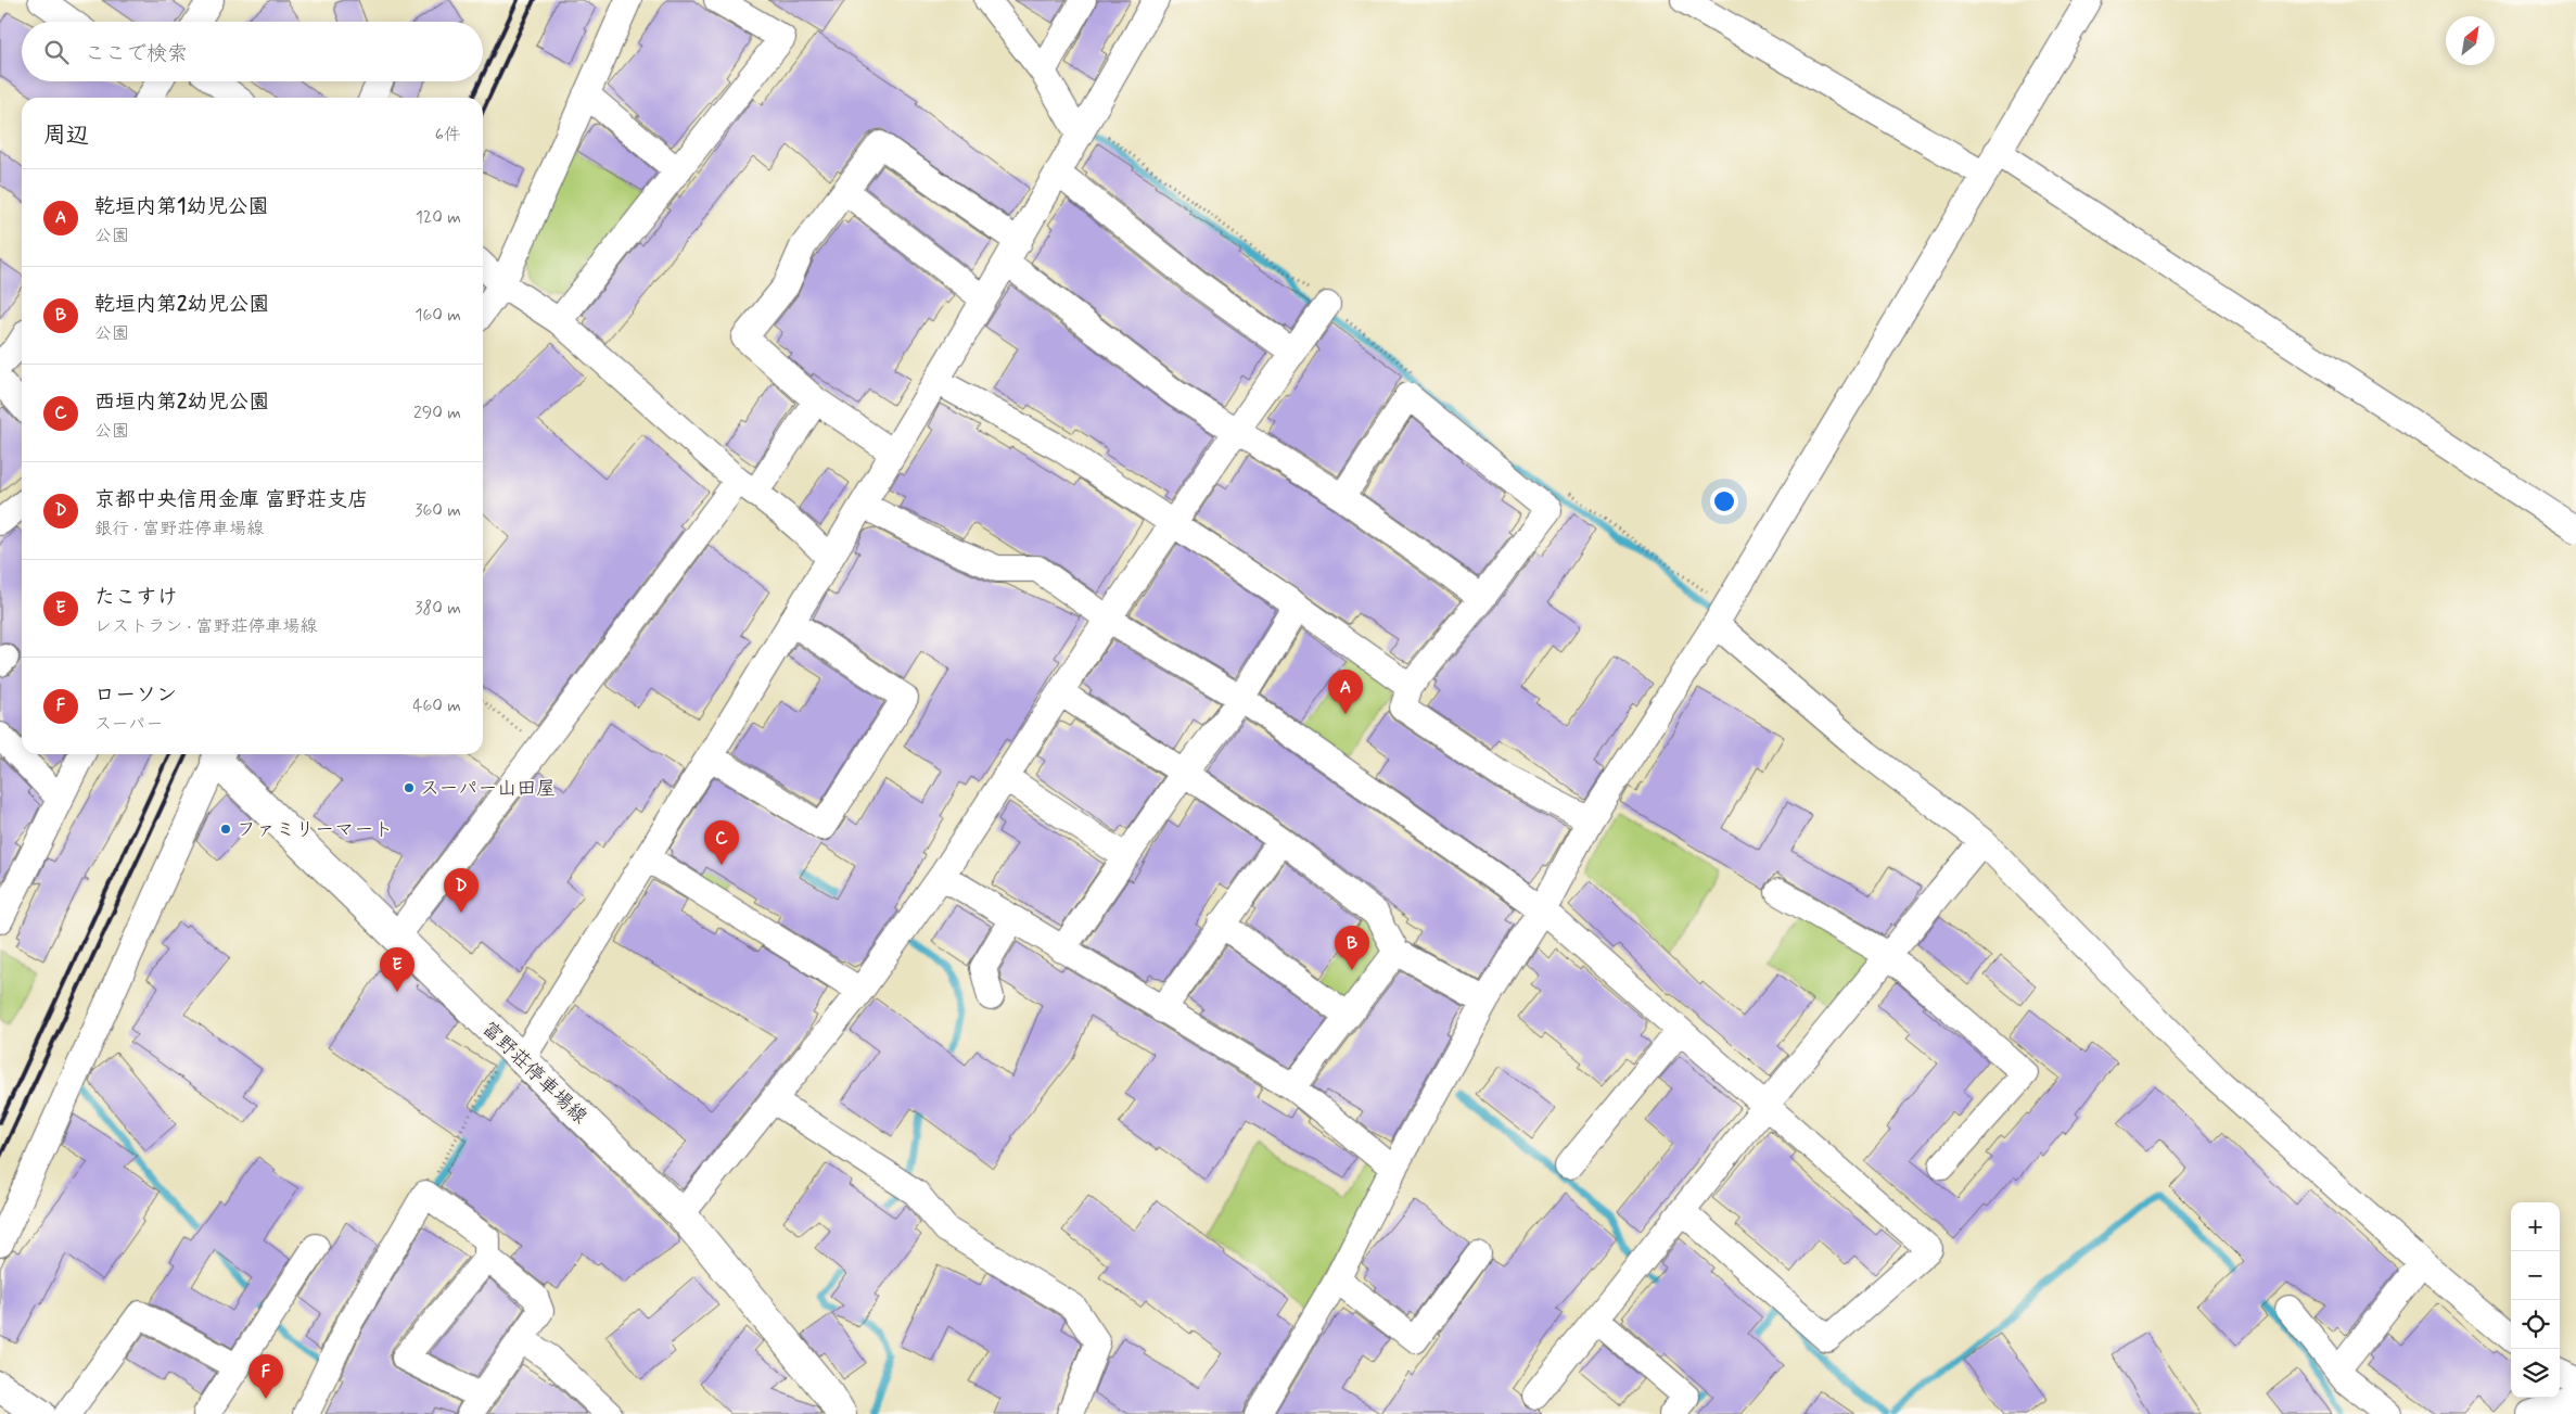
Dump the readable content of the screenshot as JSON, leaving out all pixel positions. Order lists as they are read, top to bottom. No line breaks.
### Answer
{"streets":{"main road":["富野荘停車場線"]},"places":["スーパー山田屋","ファミリーマート"],"north":"top right","page":{"search":"ここで検索","heading":["周辺","6件"],"list":[{"mark":"A","name":"乾垣内第1幼児公園","note":"公園","value":"120 m"},{"mark":"B","name":"乾垣内第2幼児公園","note":"公園","value":"160 m"},{"mark":"C","name":"西垣内第2幼児公園","note":"公園","value":"290 m"},{"mark":"D","name":"京都中央信用金庫 富野荘支店","note":"銀行 · 富野荘停車場線","value":"360 m"},{"mark":"E","name":"たこすけ","note":"レストラン · 富野荘停車場線","value":"380 m"},{"mark":"F","name":"ローソン","note":"スーパー","value":"460 m"}],"pins":["A","C","D","B","E","F"],"map_buttons":["+","−"]}}
